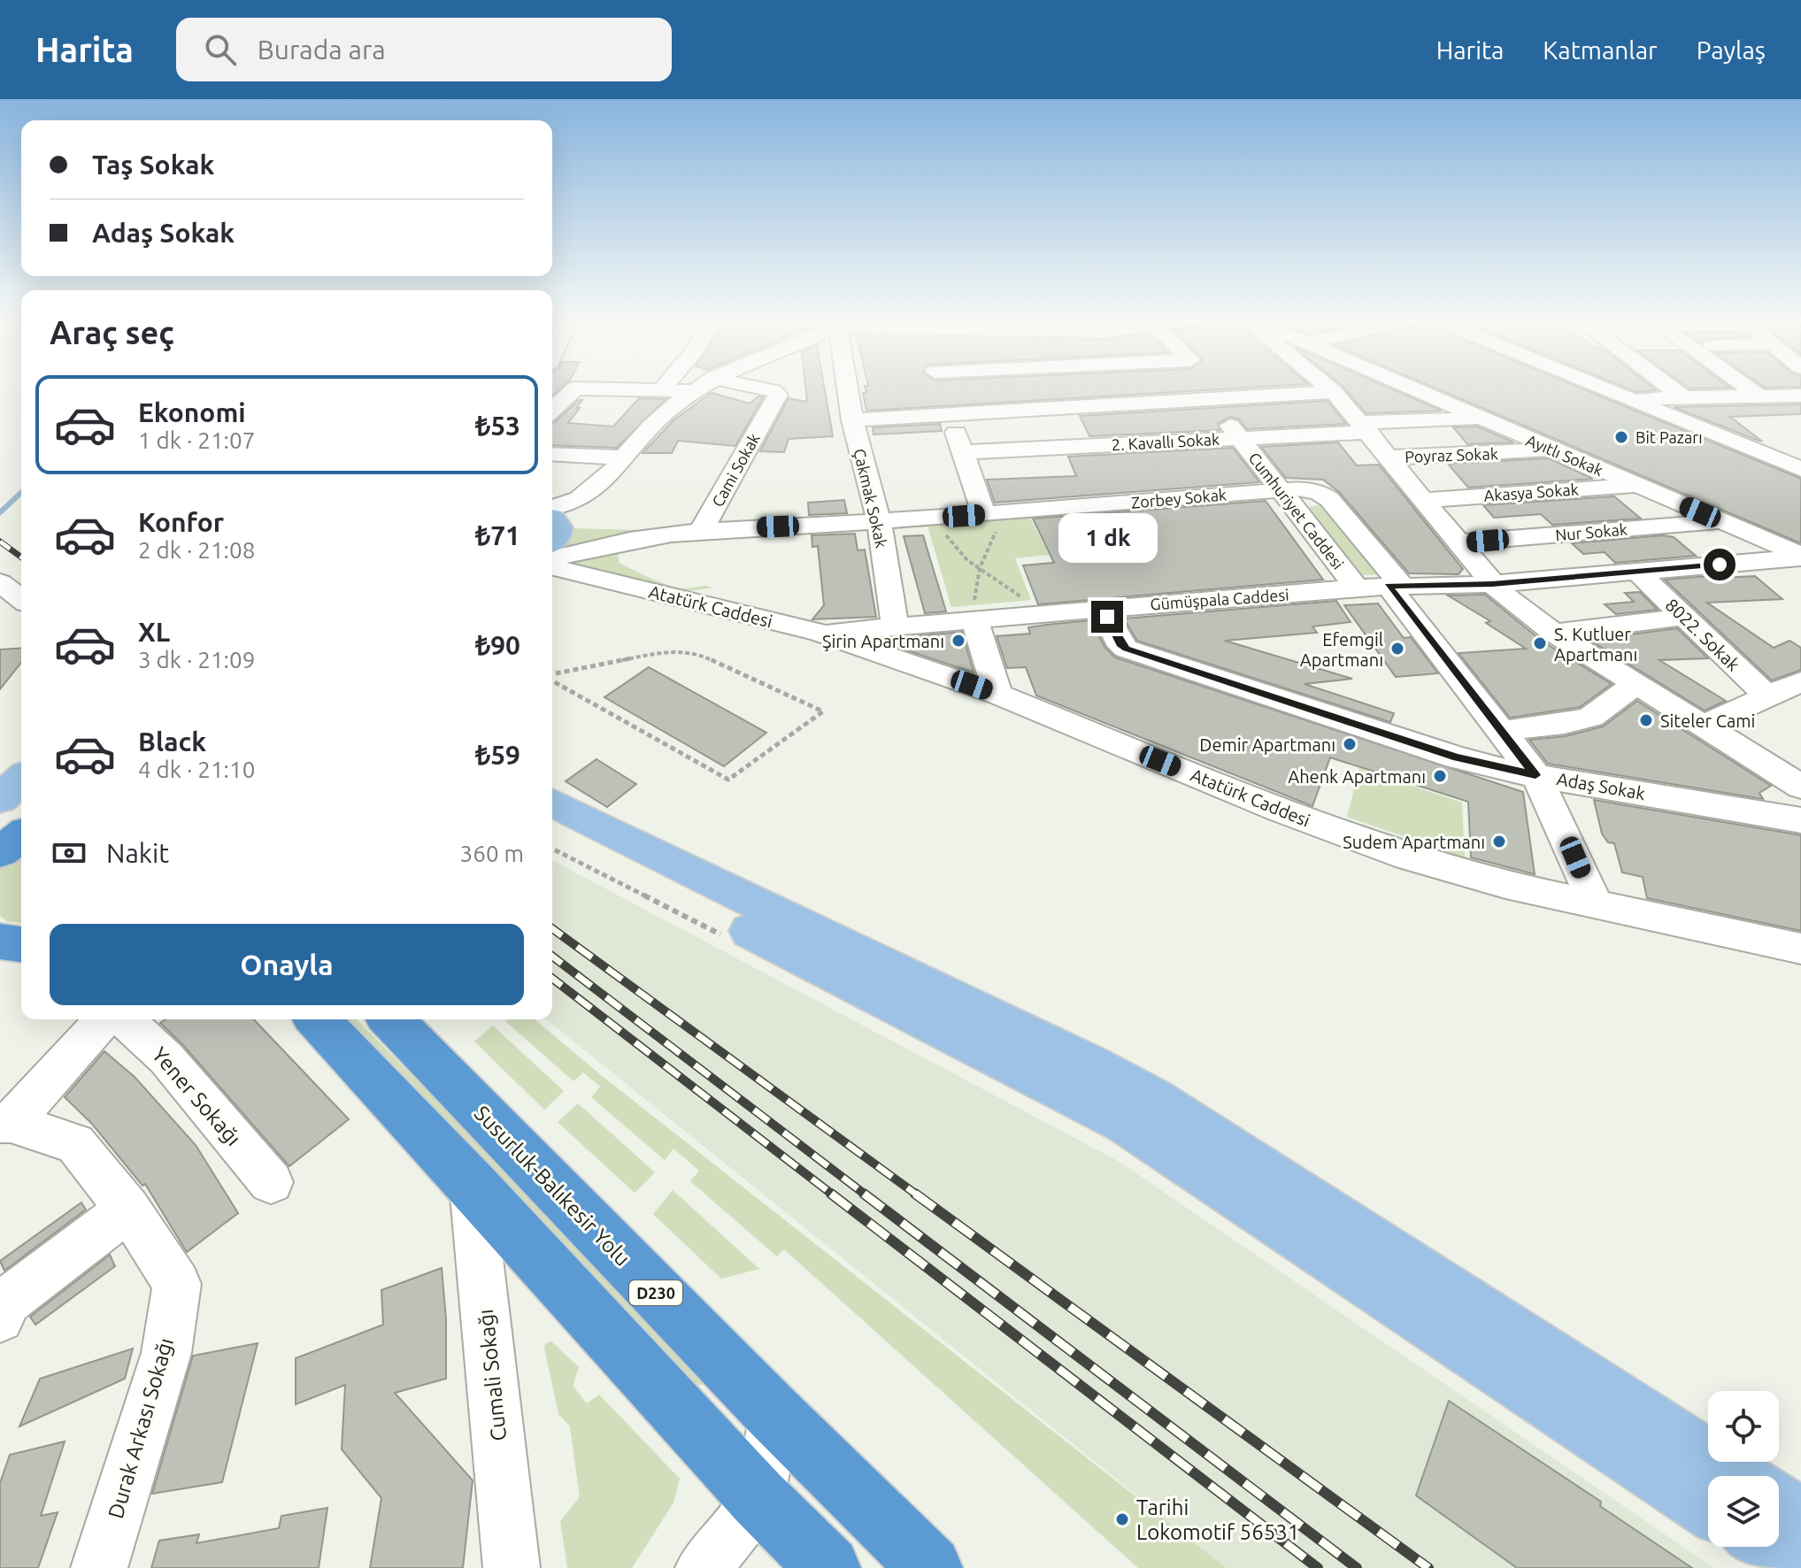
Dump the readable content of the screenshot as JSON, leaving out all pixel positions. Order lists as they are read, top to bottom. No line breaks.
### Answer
{"streets":{"highway":["Susurluk-Balıkesir Yolu","D230"],"street":["2. Kavallı Sokak","Poyraz Sokak","Ayıtlı Sokak","Cami Sokak","Akasya Sokak","Çakmak Sokak","Zorbey Sokak","Cumhuriyet Caddesi","Nur Sokak","Gümüşpala Caddesi","Atatürk Caddesi","8022. Sokak","Adaş Sokak","Yener Sokağı","Cumali Sokağı","Durak Arkası Sokağı"]},"crossings":[["2. Kavallı Sokak","Ayıtlı Sokak"],["2. Kavallı Sokak","Cumhuriyet Caddesi"],["Poyraz Sokak","Ayıtlı Sokak"],["Ayıtlı Sokak","Akasya Sokak"],["Ayıtlı Sokak","Nur Sokak"],["Ayıtlı Sokak","Gümüşpala Caddesi"],["Cami Sokak","Zorbey Sokak"],["Çakmak Sokak","Zorbey Sokak"],["Çakmak Sokak","Gümüşpala Caddesi"],["Zorbey Sokak","Cumhuriyet Caddesi"],["Zorbey Sokak","Gümüşpala Caddesi"],["Cumhuriyet Caddesi","Gümüşpala Caddesi"],["Gümüşpala Caddesi","Atatürk Caddesi"],["Gümüşpala Caddesi","8022. Sokak"],["Gümüşpala Caddesi","Adaş Sokak"]],"places":["Bit Pazarı","Şirin Apartmanı","S. Kutluer Apartmanı","Efemgil Apartmanı","Siteler Cami","Demir Apartmanı","Ahenk Apartmanı","Sudem Apartmanı","Tarihi Lokomotif 56531"],"page":{"header":"Harita","search":"Burada ara","nav":["Harita","Katmanlar","Paylaş"],"banner":["Taş Sokak","Adaş Sokak"],"heading":"Araç seç","list":[{"name":"Ekonomi","note":"1 dk · 21:07","value":"₺53"},{"name":"Konfor","note":"2 dk · 21:08","value":"₺71"},{"name":"XL","note":"3 dk · 21:09","value":"₺90"},{"name":"Black","note":"4 dk · 21:10","value":"₺59"}],"bubble":"1 dk","pay":["Nakit","360 m"],"buttons":"Onayla"}}
